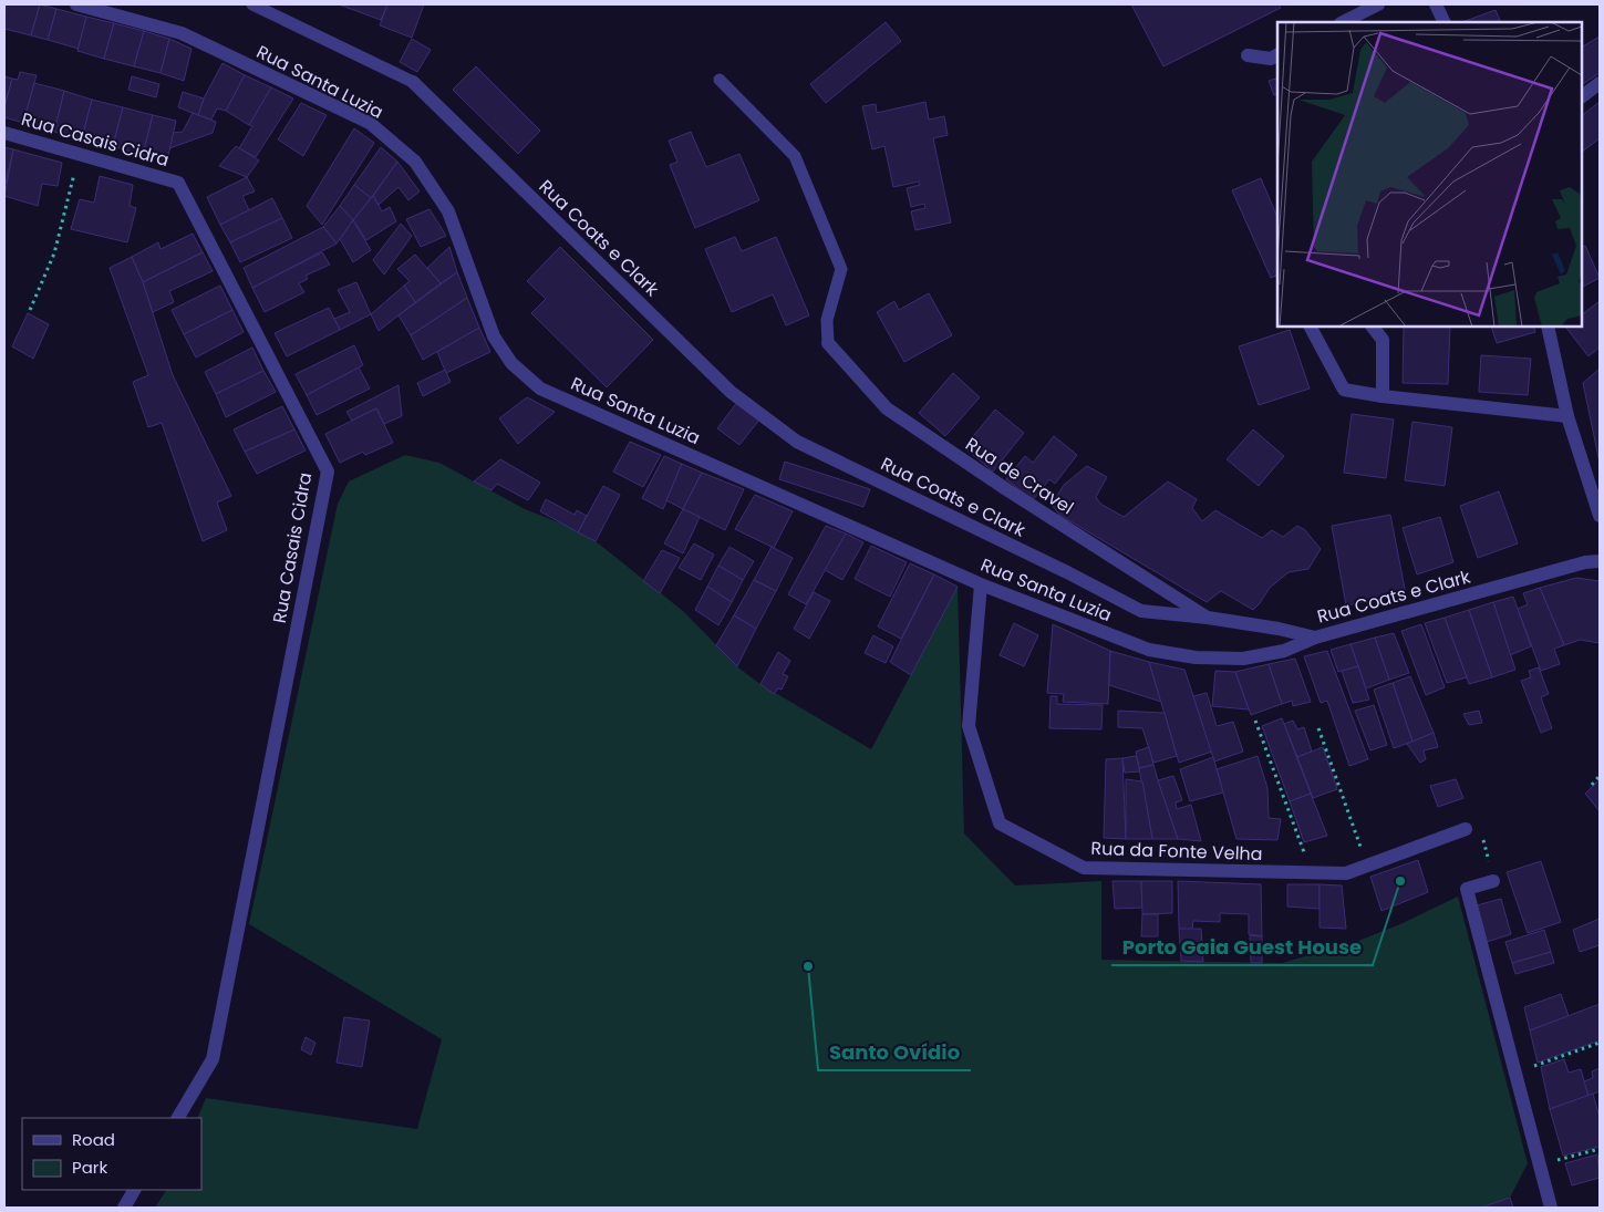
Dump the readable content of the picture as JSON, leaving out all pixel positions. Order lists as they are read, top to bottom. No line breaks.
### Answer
{"streets":{"street":["Rua Santa Luzia","Rua Casais Cidra","Rua Coats e Clark","Rua de Cravel","Rua da Fonte Velha"]},"crossings":[["Rua Santa Luzia","Rua Coats e Clark"],["Rua Santa Luzia","Rua da Fonte Velha"],["Rua Coats e Clark","Rua de Cravel"]],"places":["Porto Gaia Guest House","Santo Ovídio"],"legend":["Road","Park"]}
